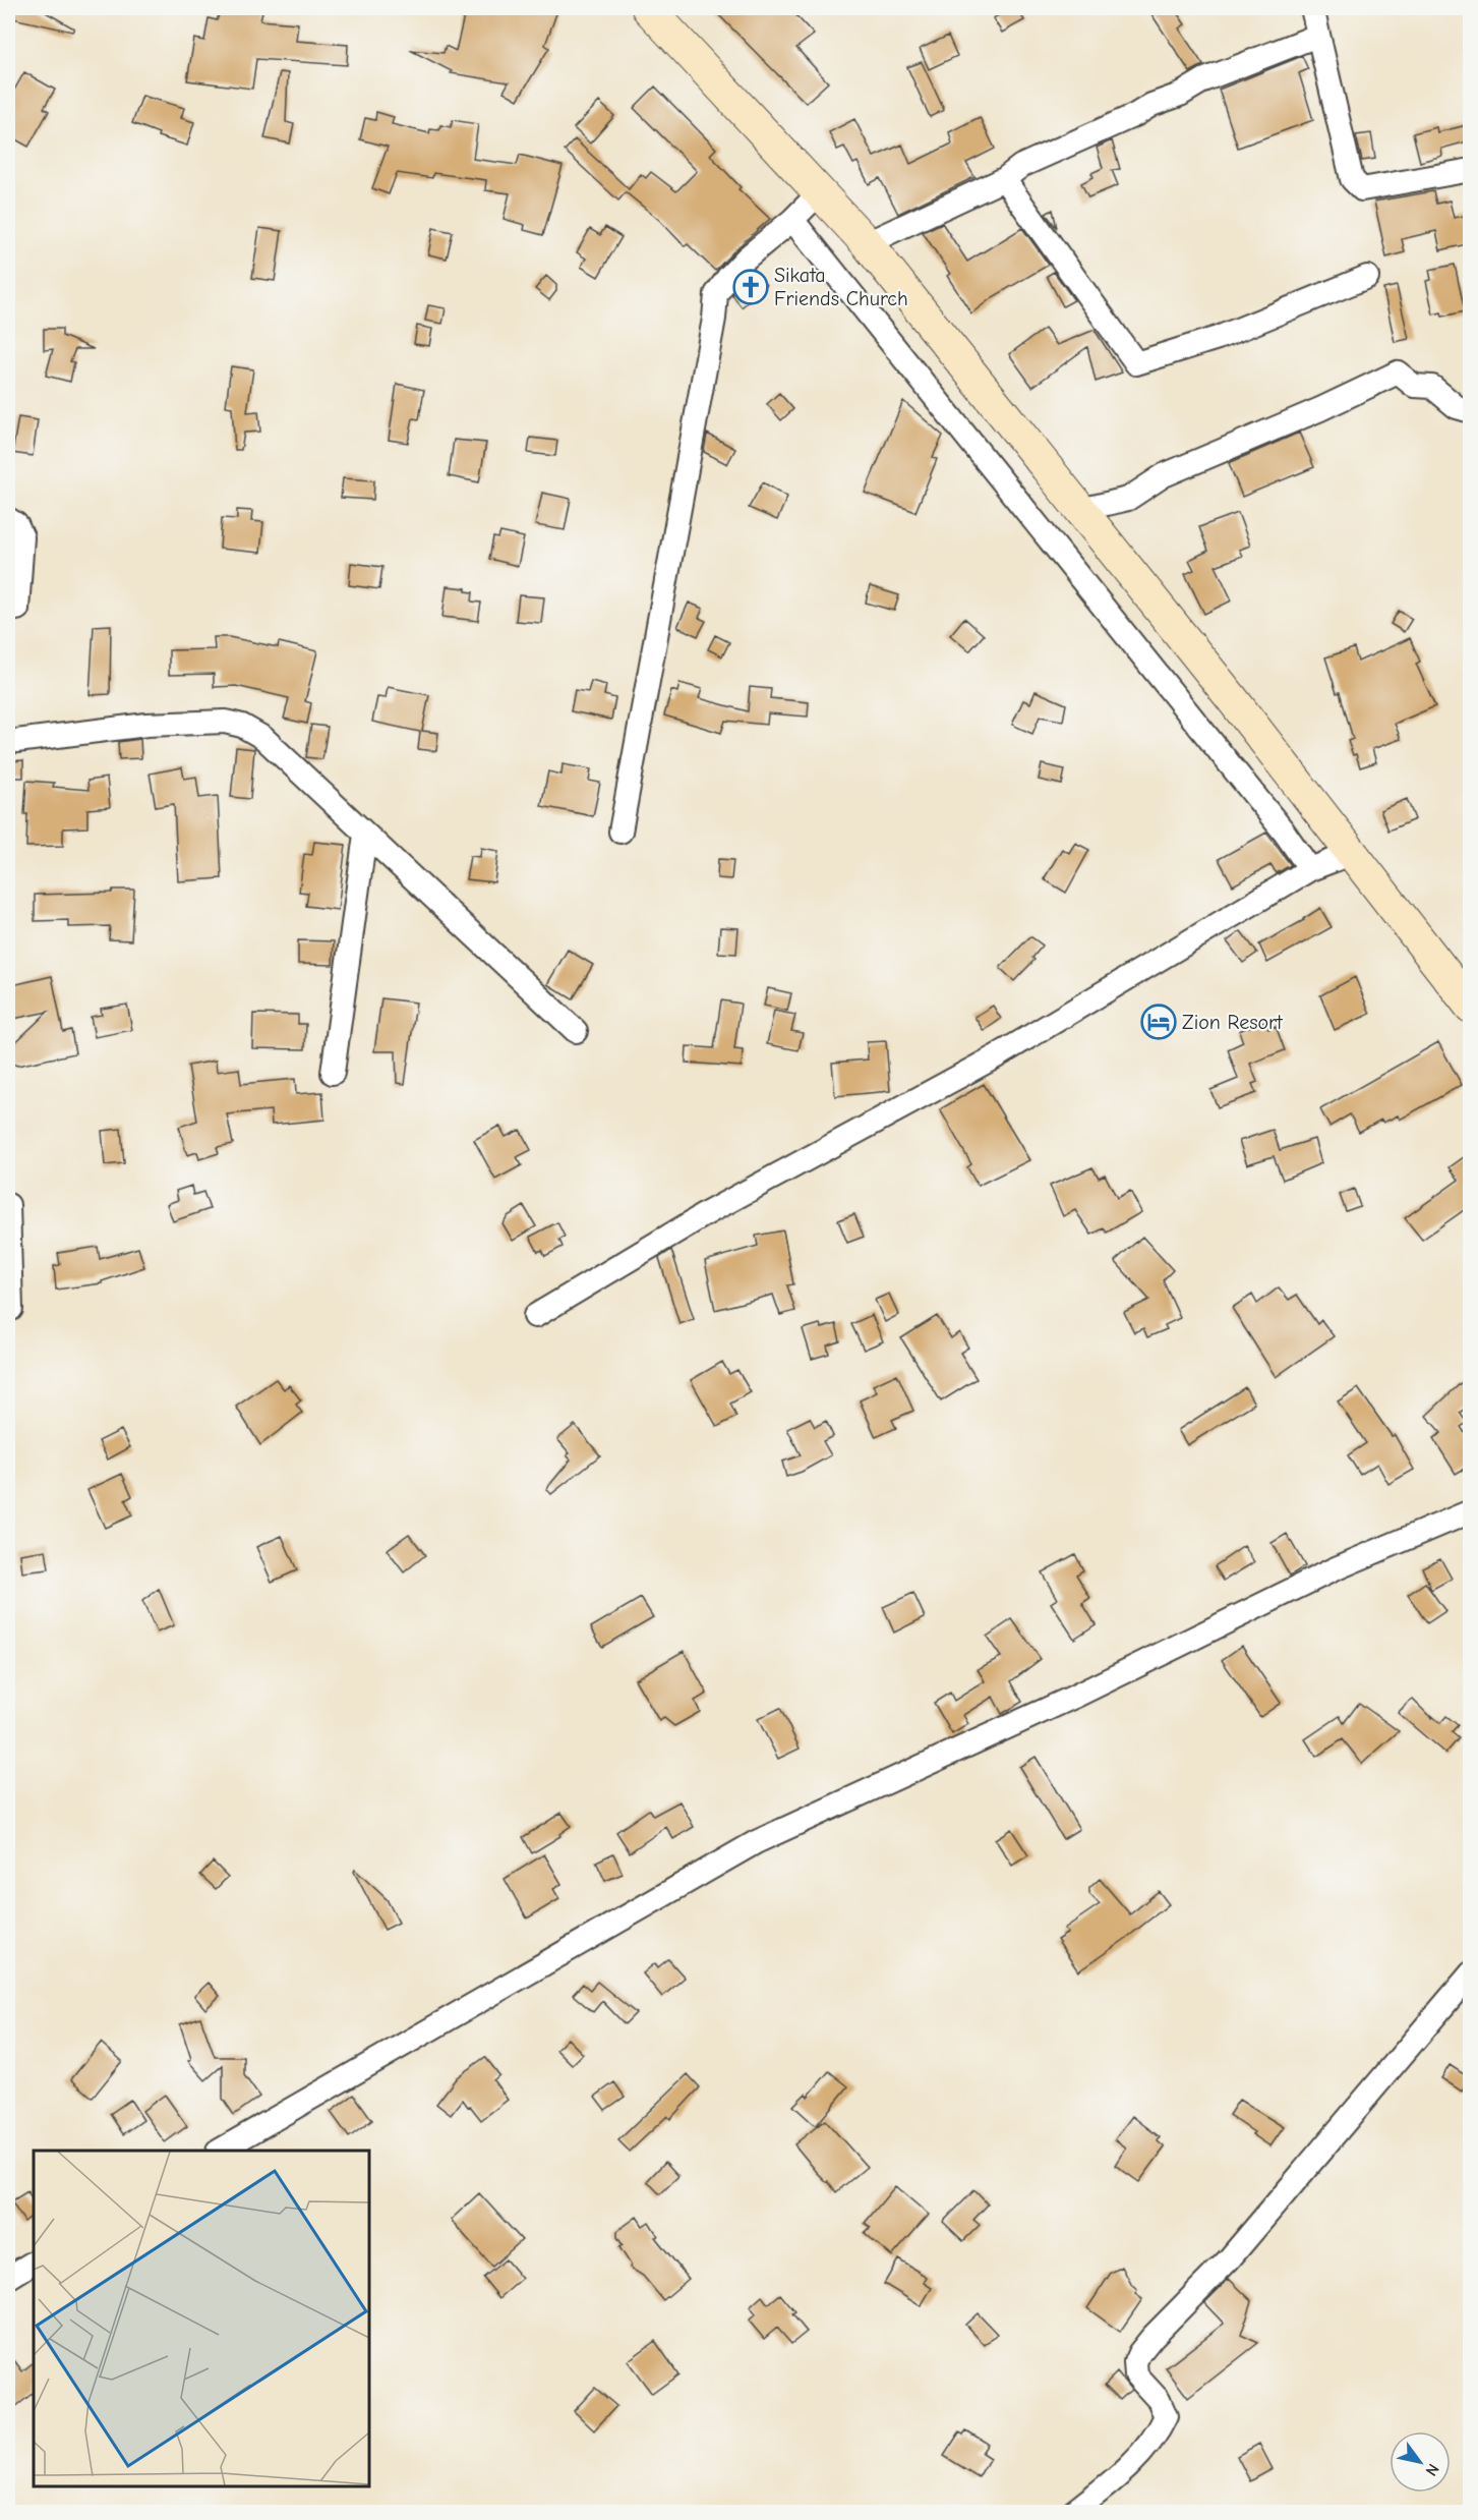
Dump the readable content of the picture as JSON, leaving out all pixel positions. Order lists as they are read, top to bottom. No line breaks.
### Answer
{"places":{"church":["Sikata Friends Church"],"hotel":["Zion Resort"]},"north":"bottom right"}
